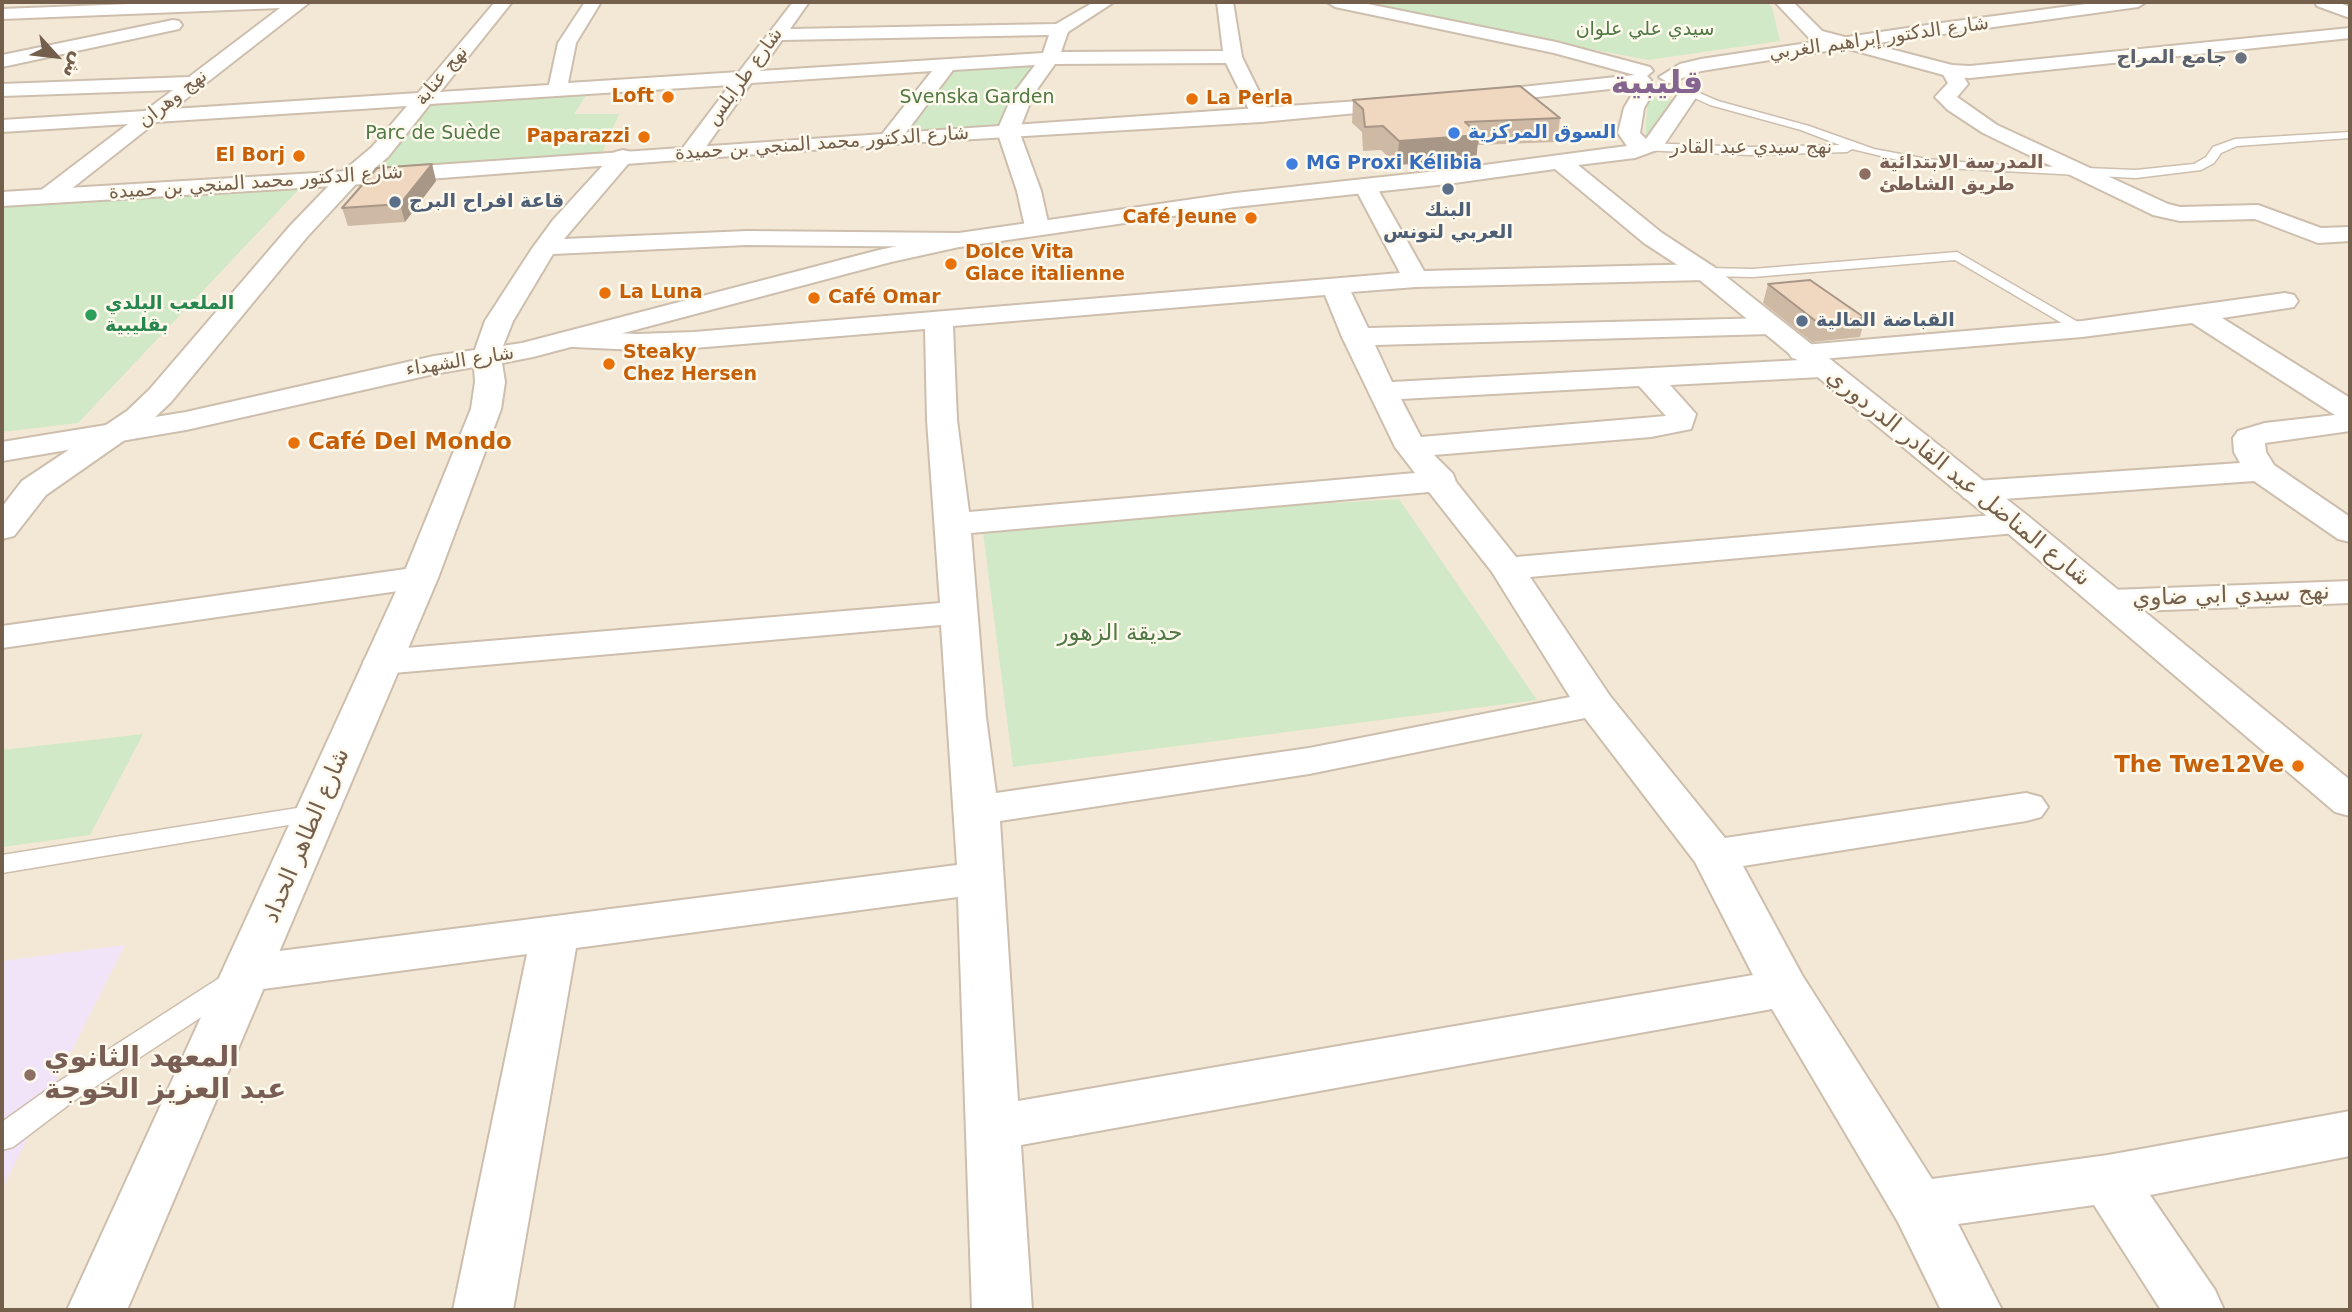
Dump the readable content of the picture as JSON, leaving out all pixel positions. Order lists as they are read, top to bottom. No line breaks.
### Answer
{"streets":{"street":["شارع الدكتور إبراهيم الغربي","نهج عنابة","شارع طرابلس","نهج وهران","شارع الدكتور محمد المنجي بن حميدة","شارع الشهداء","شارع المناضل عبد القادر الدردوري","نهج سيدي ابي ضاوي","شارع الطاهر الحداد"],"lane":["نهج سيدي عبد القادر"]},"crossings":[["نهج عنابة","شارع الدكتور محمد المنجي بن حميدة"],["نهج عنابة","شارع الشهداء"],["شارع طرابلس","شارع الدكتور محمد المنجي بن حميدة"],["نهج وهران","شارع الدكتور محمد المنجي بن حميدة"],["شارع الشهداء","شارع الطاهر الحداد"],["شارع المناضل عبد القادر الدردوري","نهج سيدي ابي ضاوي"]],"districts":["قليبية"],"parks":["سيدي علي علوان","Svenska Garden","Parc de Suède","حديقة الزهور"],"places":["جامع المراح","Loft","La Perla","السوق المركزية","Paparazzi","El Borj","MG Proxi Kélibia","المدرسة الابتدائية طريق الشاطئ","البنك العربي لتونس","قاعة افراح البرج","Café Jeune","Dolce Vita Glace italienne","La Luna","Café Omar","الملعب البلدي بقليبية","القباضة المالية","Steaky Chez Hersen","Café Del Mondo","The Twe12Ve","المعهد الثانوي عبد العزيز الخوجة"],"north":"bottom right"}
